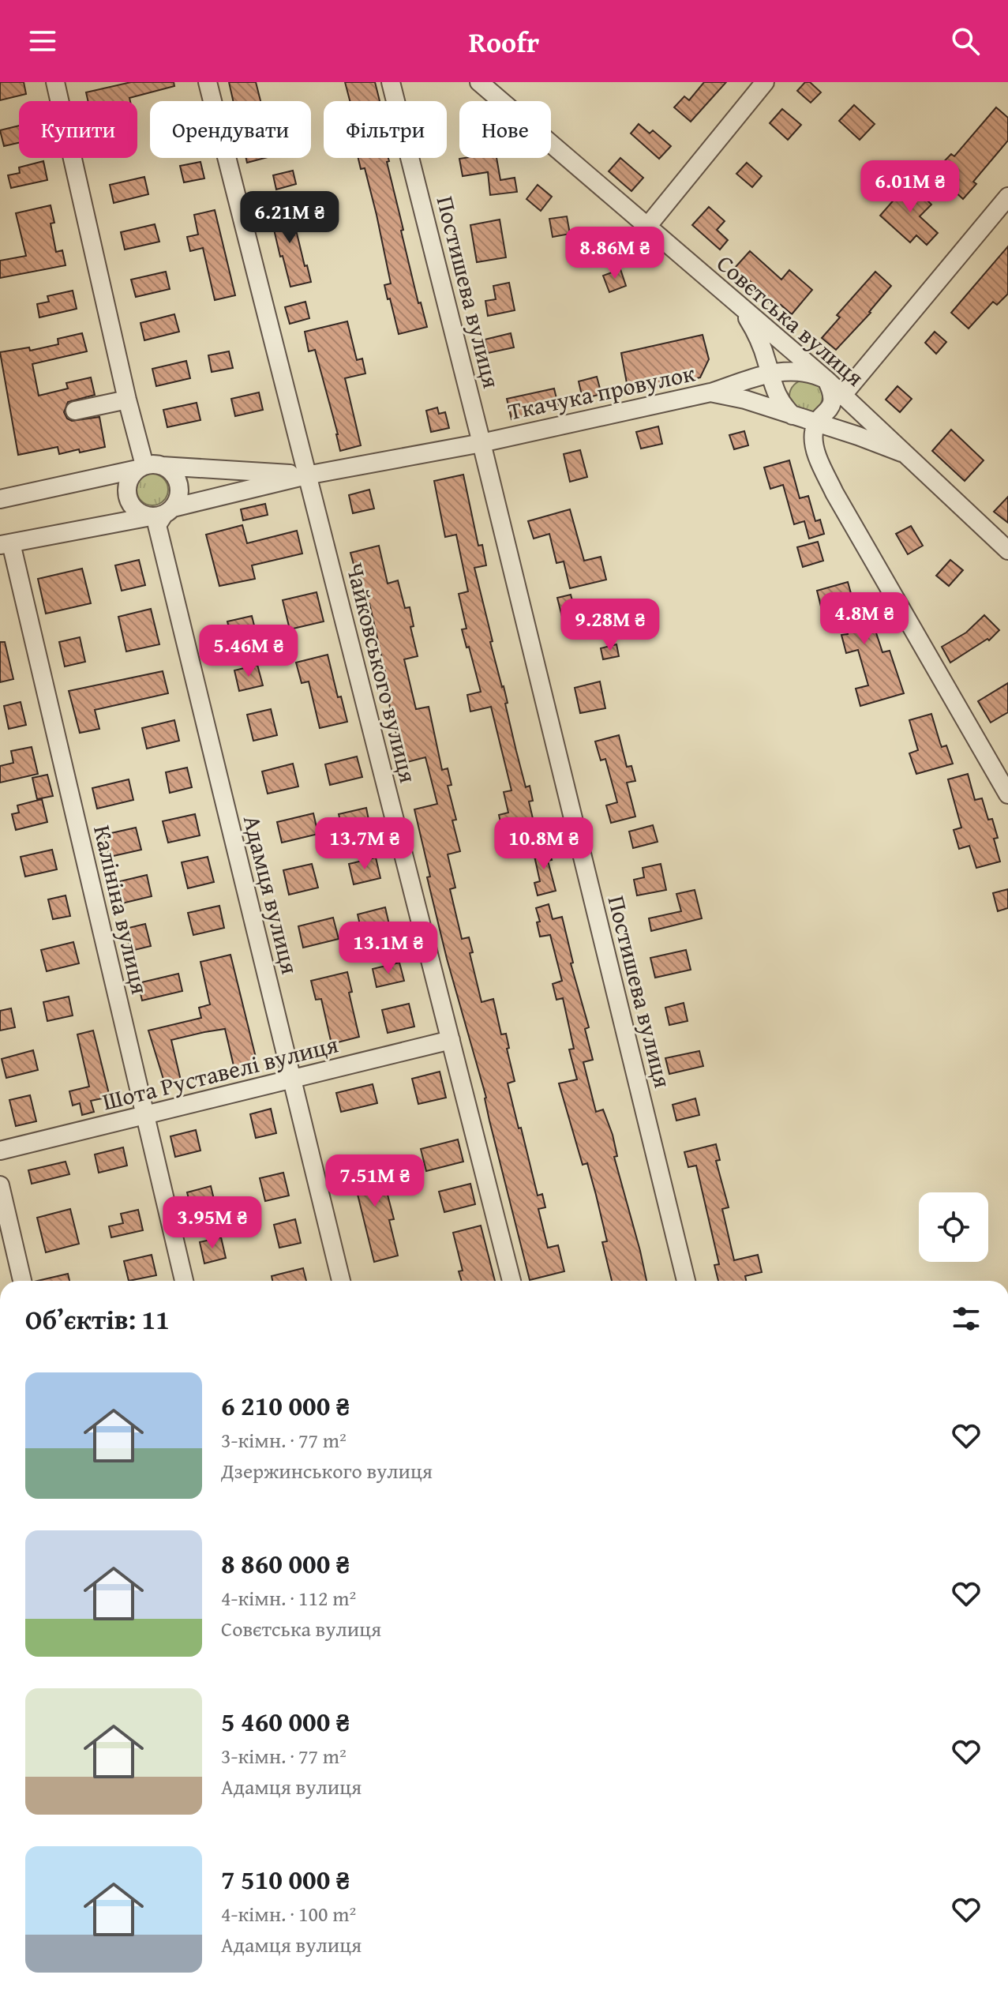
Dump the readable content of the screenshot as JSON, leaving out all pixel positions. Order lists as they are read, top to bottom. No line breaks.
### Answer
{"streets":{"street":["Постишева вулиця","Совєтська вулиця","Ткачука провулок","Чайковського вулиця","Адамця вулиця","Калініна вулиця","Шота Руставелі вулиця"]},"crossings":[["Постишева вулиця","Ткачука провулок"],["Совєтська вулиця","Ткачука провулок"],["Ткачука провулок","Чайковського вулиця"],["Чайковського вулиця","Шота Руставелі вулиця"],["Адамця вулиця","Шота Руставелі вулиця"],["Калініна вулиця","Шота Руставелі вулиця"]],"page":{"header":"Roofr","chip":["Купити","Орендувати","Фільтри","Нове"],"price":["6.01M ₴","6.21M ₴","8.86M ₴","4.8M ₴","9.28M ₴","5.46M ₴","13.7M ₴","10.8M ₴","13.1M ₴","7.51M ₴","3.95M ₴"],"heading":"Об’єктів: 11","list":[{"name":"6 210 000 ₴","note":"3-кімн. · 77 m² · Дзержинського вулиця"},{"name":"8 860 000 ₴","note":"4-кімн. · 112 m² · Совєтська вулиця"},{"name":"5 460 000 ₴","note":"3-кімн. · 77 m² · Адамця вулиця"},{"name":"7 510 000 ₴","note":"4-кімн. · 100 m² · Адамця вулиця"}]}}
